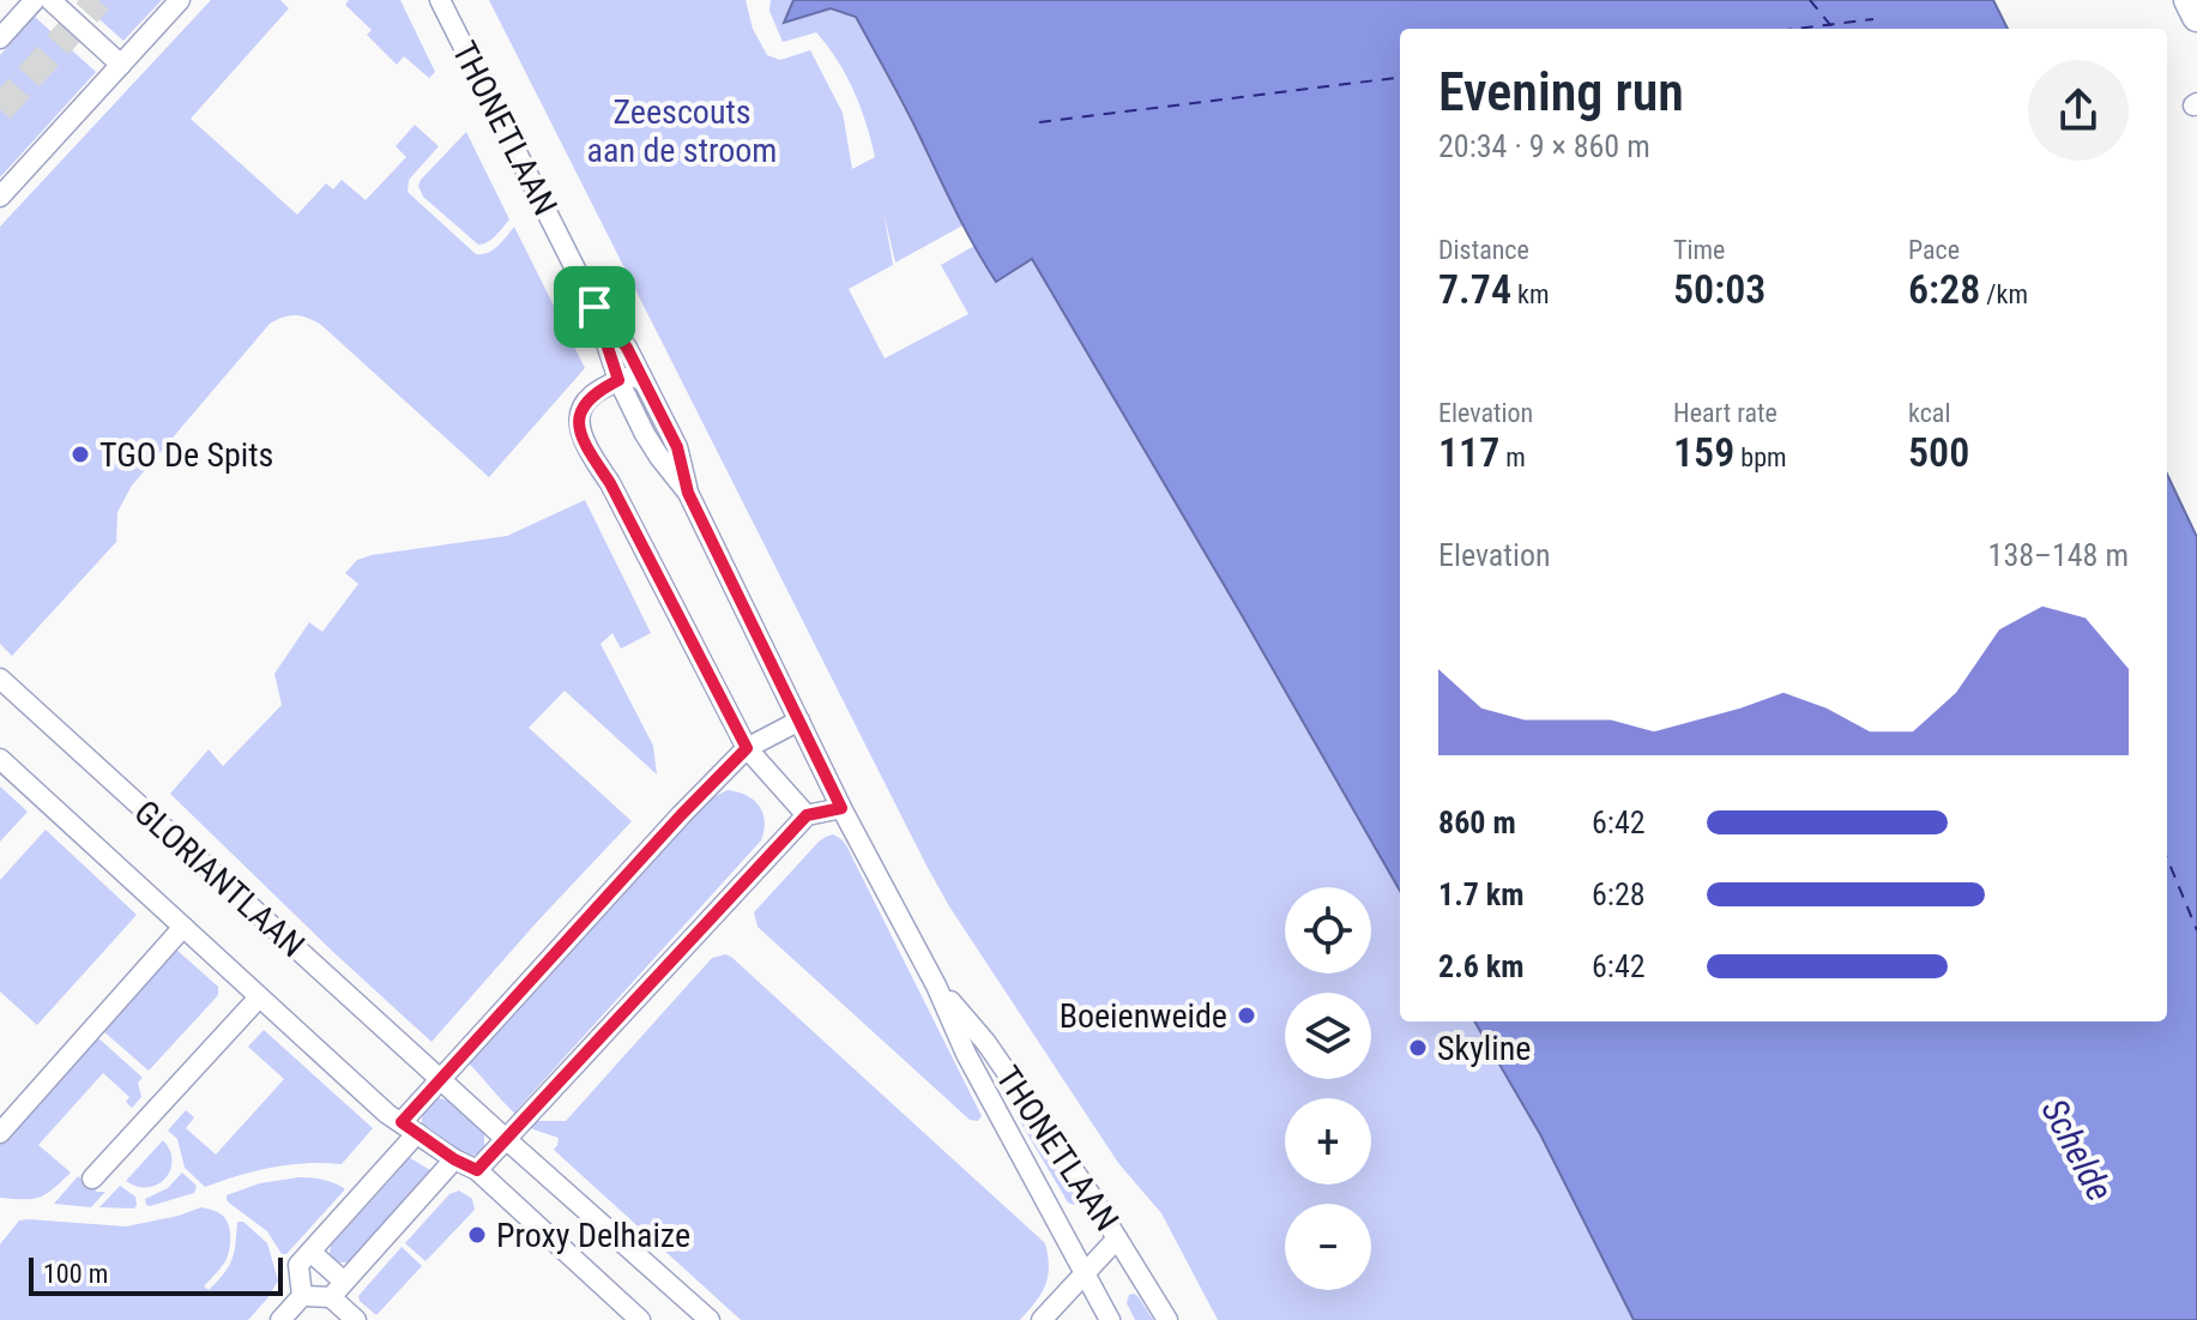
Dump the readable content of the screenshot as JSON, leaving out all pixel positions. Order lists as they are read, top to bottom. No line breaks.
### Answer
{"streets":{"street":["THONETLAAN","GLORIANTLAAN"]},"water":["Schelde"],"parks":["Zeescouts aan de stroom"],"places":["TGO De Spits","Boeienweide","Skyline","Proxy Delhaize"],"scale_bar":"100 m","page":{"heading":["Evening run","20:34 · 9 × 860 m"],"stats":[["Distance","7.74 km"],["Time","50:03"],["Pace","6:28 /km"],["Elevation","117 m"],["Heart rate","159 bpm"],["kcal","500"]],"chart":["Elevation","138–148 m"],"list":[{"name":"860 m","note":"6:42"},{"name":"1.7 km","note":"6:28"},{"name":"2.6 km","note":"6:42"}],"map_buttons":["+","−"],"scale":"100 m"}}
